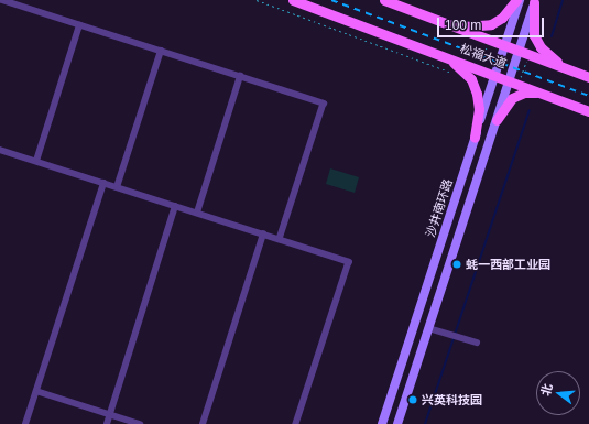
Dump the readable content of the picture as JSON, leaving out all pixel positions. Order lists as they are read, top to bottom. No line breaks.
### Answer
{"streets":{"main road":["松福大道","沙井南环路"]},"crossings":[["松福大道","沙井南环路"]],"places":["蚝一西部工业园","兴英科技园"],"scale_bar":"100 m","north":"left"}
